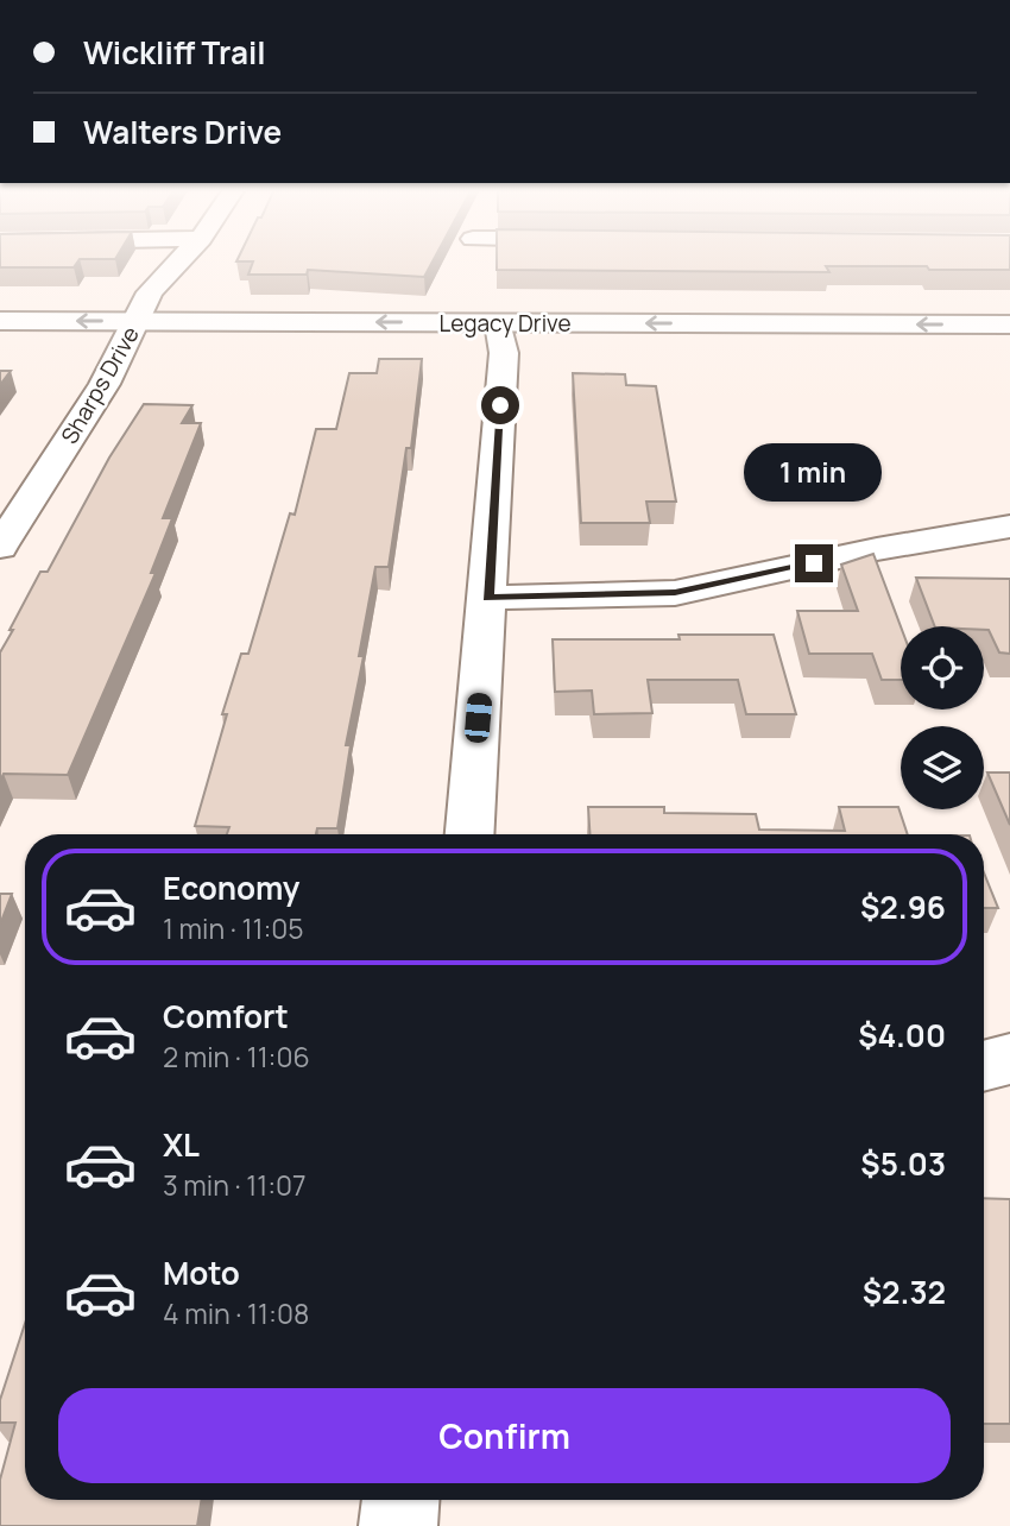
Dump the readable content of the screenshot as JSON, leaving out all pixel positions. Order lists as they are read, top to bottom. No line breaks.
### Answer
{"streets":{"street":["Legacy Drive","Sharps Drive"]},"crossings":[["Legacy Drive","Sharps Drive"]],"page":{"banner":["Wickliff Trail","Walters Drive"],"bubble":"1 min","list":[{"name":"Economy","note":"1 min · 11:05","value":"$2.96"},{"name":"Comfort","note":"2 min · 11:06","value":"$4.00"},{"name":"XL","note":"3 min · 11:07","value":"$5.03"},{"name":"Moto","note":"4 min · 11:08","value":"$2.32"}],"buttons":"Confirm"}}
